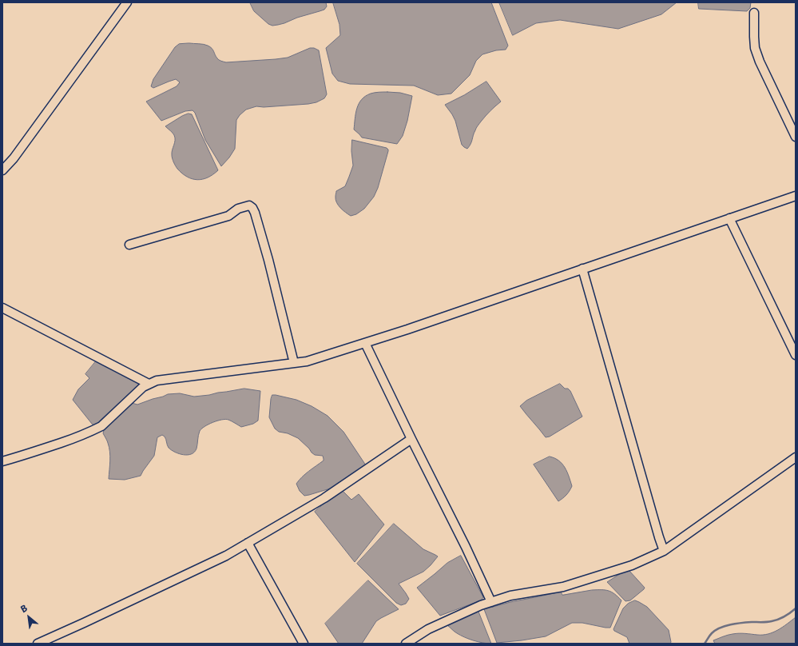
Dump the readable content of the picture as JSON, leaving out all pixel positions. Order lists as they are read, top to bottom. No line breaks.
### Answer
{"north":"top left"}
